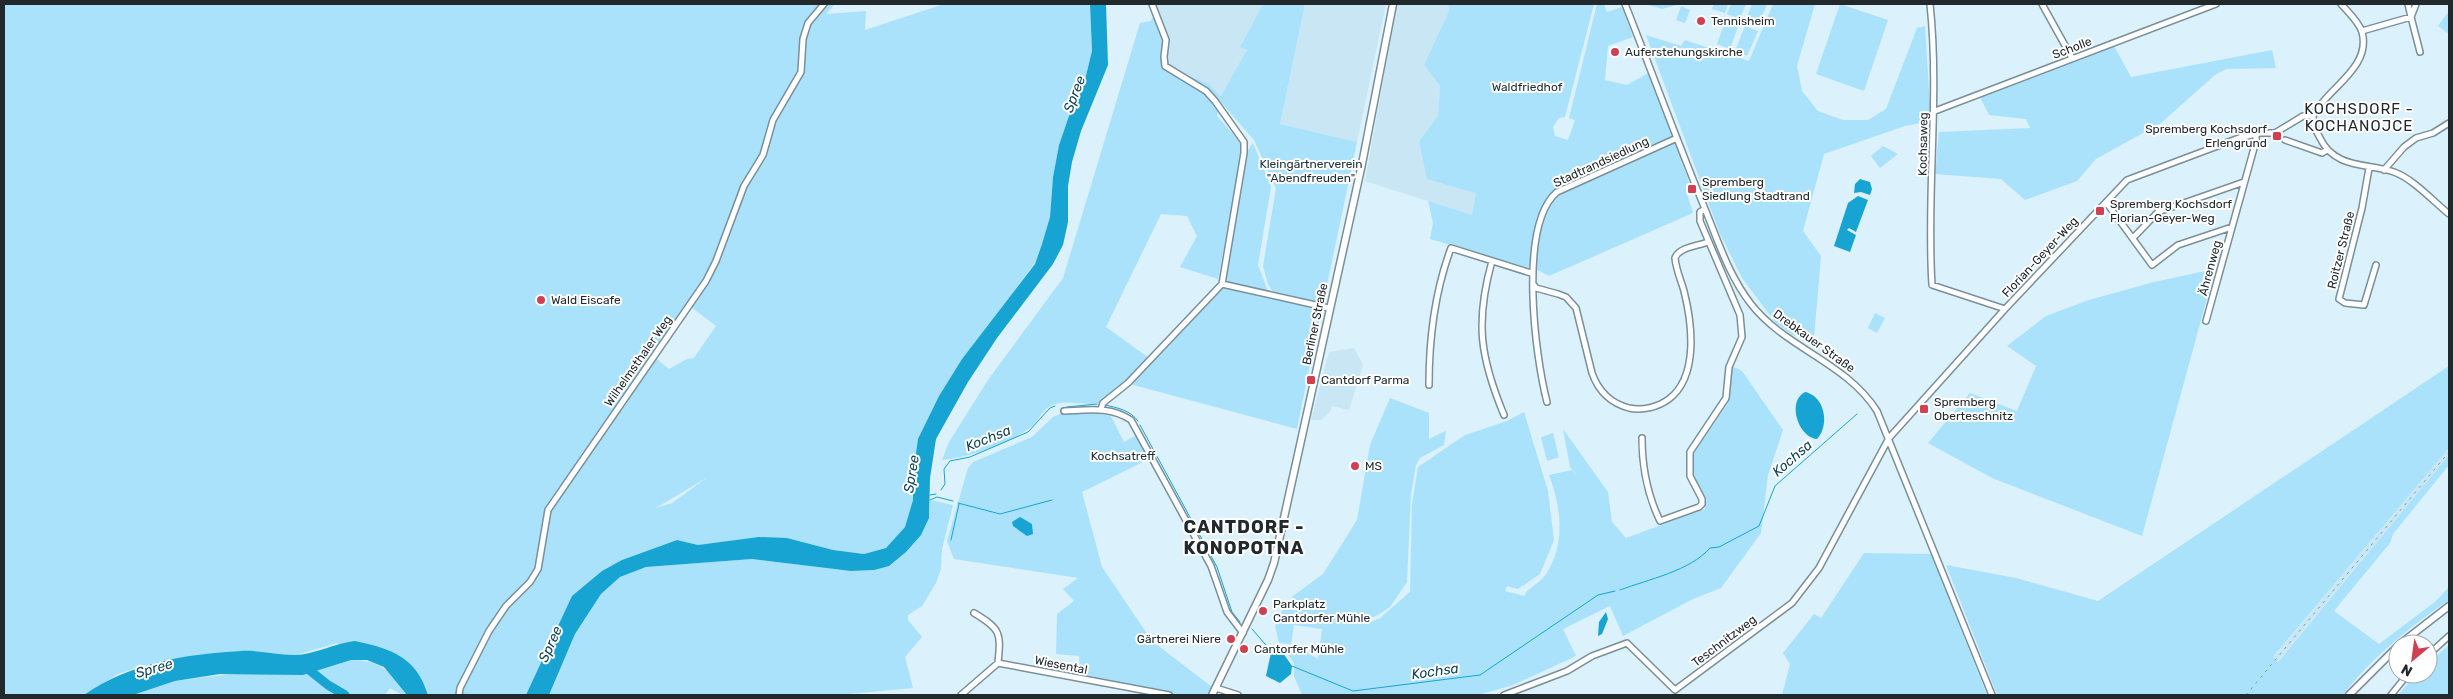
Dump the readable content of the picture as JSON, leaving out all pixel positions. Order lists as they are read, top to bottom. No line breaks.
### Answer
{"streets":{"main road":["Berliner Straße"],"street":["Scholle","Kochsaweg","Stadtrandsiedlung","Roitzer Straße","Florian-Geyer-Weg","Ährenweg","Drebkauer Straße","Wilhelmsthaler Weg","Teschnitzweg","Wiesental"]},"crossings":[["Scholle","Kochsaweg"],["Kochsaweg","Florian-Geyer-Weg"],["Stadtrandsiedlung","Drebkauer Straße"],["Florian-Geyer-Weg","Ährenweg"],["Florian-Geyer-Weg","Drebkauer Straße"],["Florian-Geyer-Weg","Teschnitzweg"],["Drebkauer Straße","Teschnitzweg"]],"districts":["KOCHSDORF - KOCHANOJCE","CANTDORF - KONOPOTNA"],"water":["Spree","Kochsa"],"parks":["Waldfriedhof","Kleingärtnerverein \"Abendfreuden\"","Kochsatreff"],"places":{"other":["Tennisheim","Auferstehungskirche","Wald Eiscafe","MS","Parkplatz Cantdorfer Mühle","Gärtnerei Niere","Cantorfer Mühle"],"transit":["Spremberg Kochsdorf Erlengrund","Spremberg Siedlung Stadtrand","Spremberg Kochsdorf Florian-Geyer-Weg","Cantdorf Parma","Spremberg Oberteschnitz"]},"north":"bottom left"}
